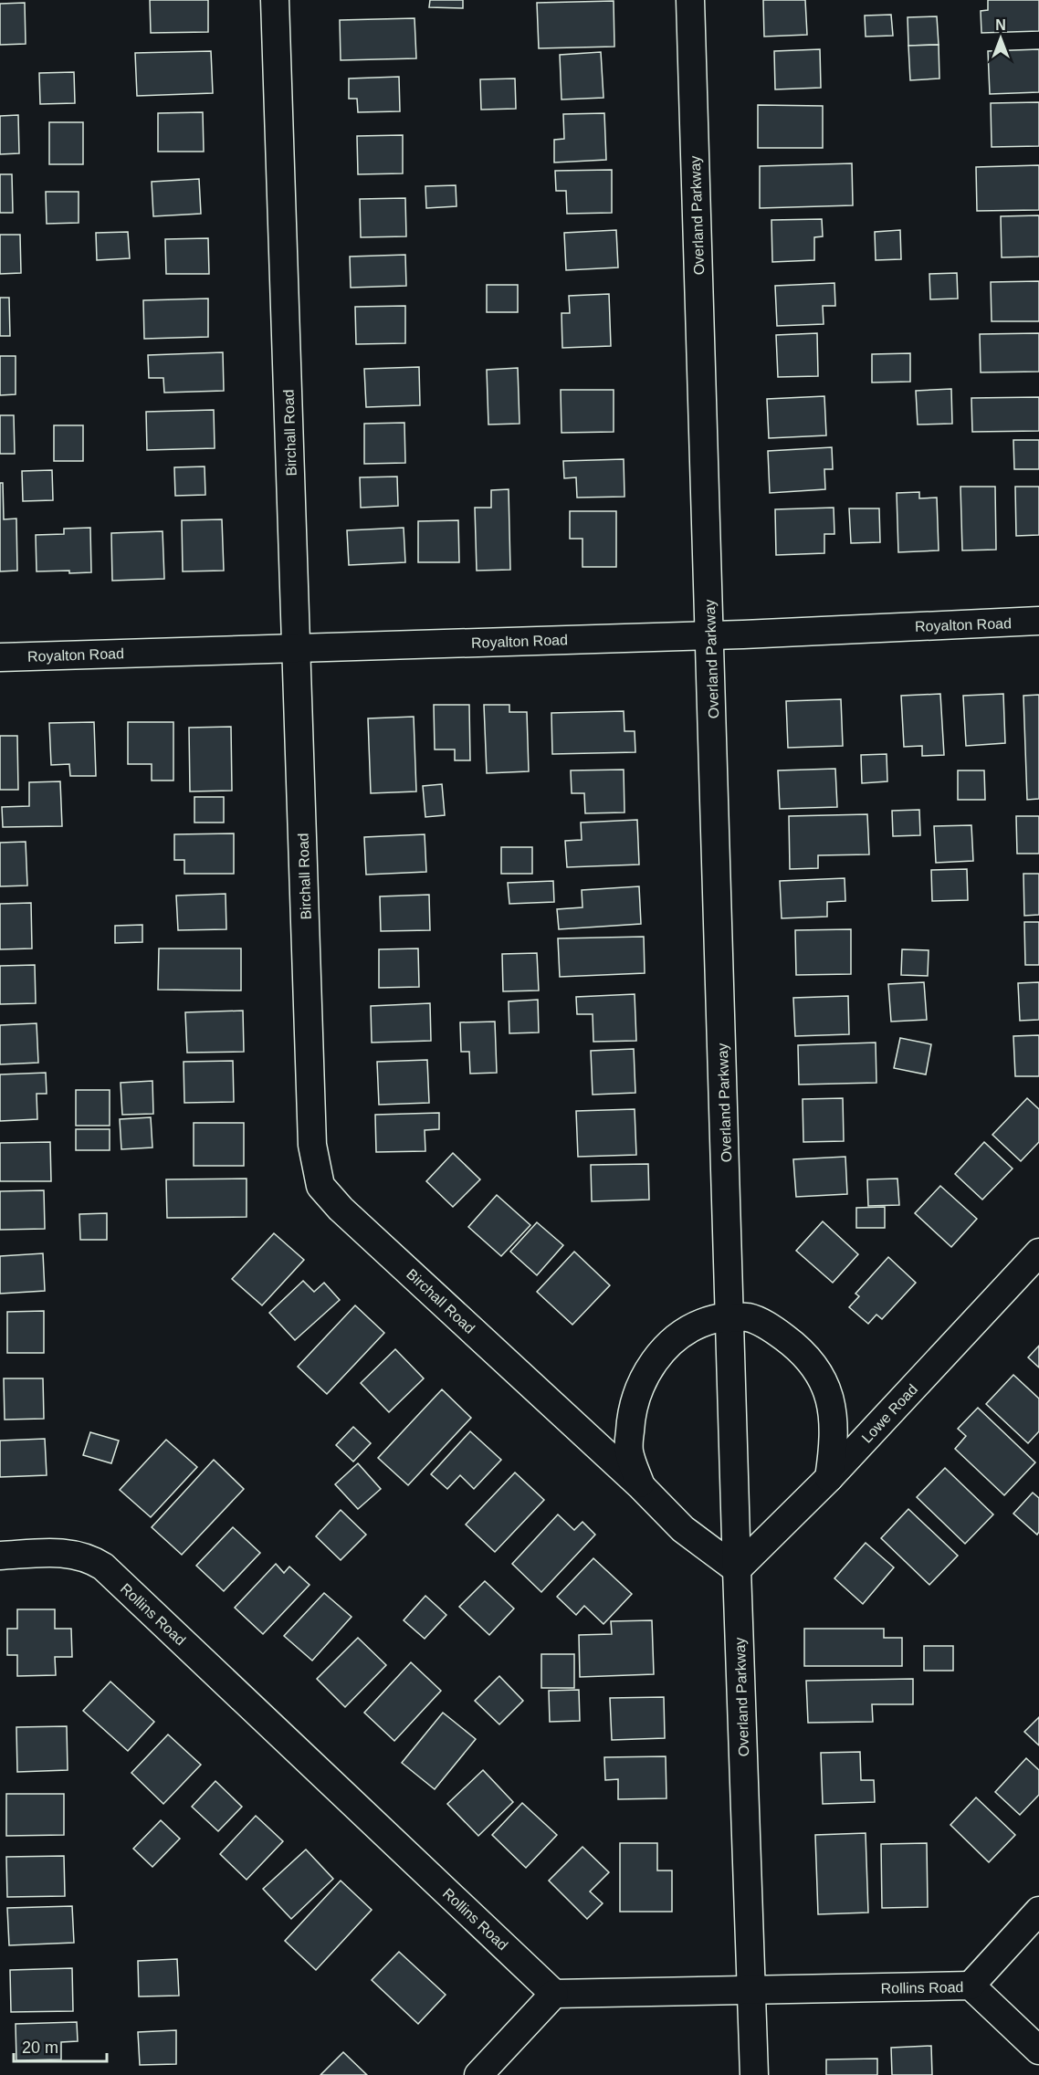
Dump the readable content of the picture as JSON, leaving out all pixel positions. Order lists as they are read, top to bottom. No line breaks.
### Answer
{"streets":{"street":["Overland Parkway","Birchall Road","Royalton Road","Lowe Road","Rollins Road"]},"crossings":[["Overland Parkway","Birchall Road"],["Overland Parkway","Royalton Road"],["Overland Parkway","Lowe Road"],["Overland Parkway","Rollins Road"],["Birchall Road","Royalton Road"],["Birchall Road","Lowe Road"]],"scale_bar":"20 m","north":"top"}
